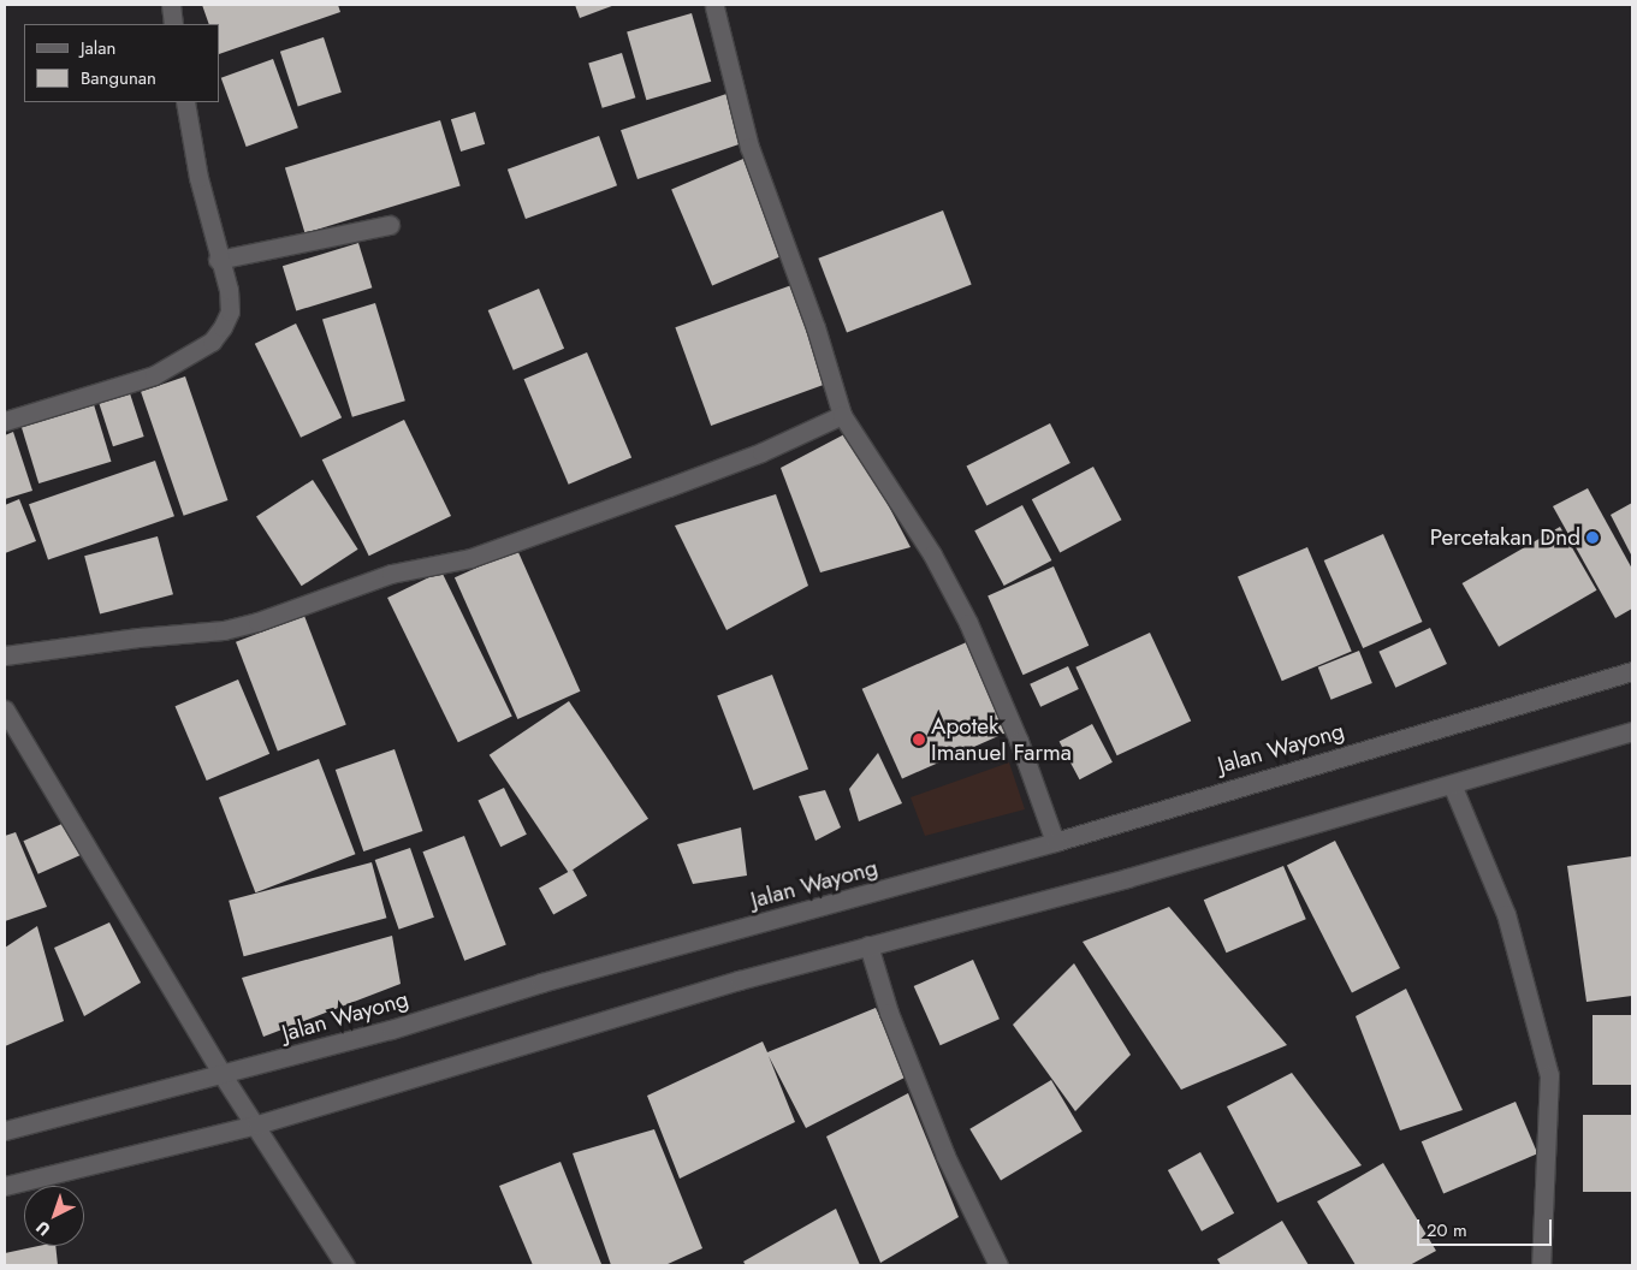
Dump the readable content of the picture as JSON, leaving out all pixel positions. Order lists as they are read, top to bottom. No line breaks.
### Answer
{"streets":{"street":["Jalan Wayong"]},"places":["Percetakan Dnd","Apotek Imanuel Farma"],"legend":["Jalan","Bangunan"],"scale_bar":"20 m","north":"bottom left"}
